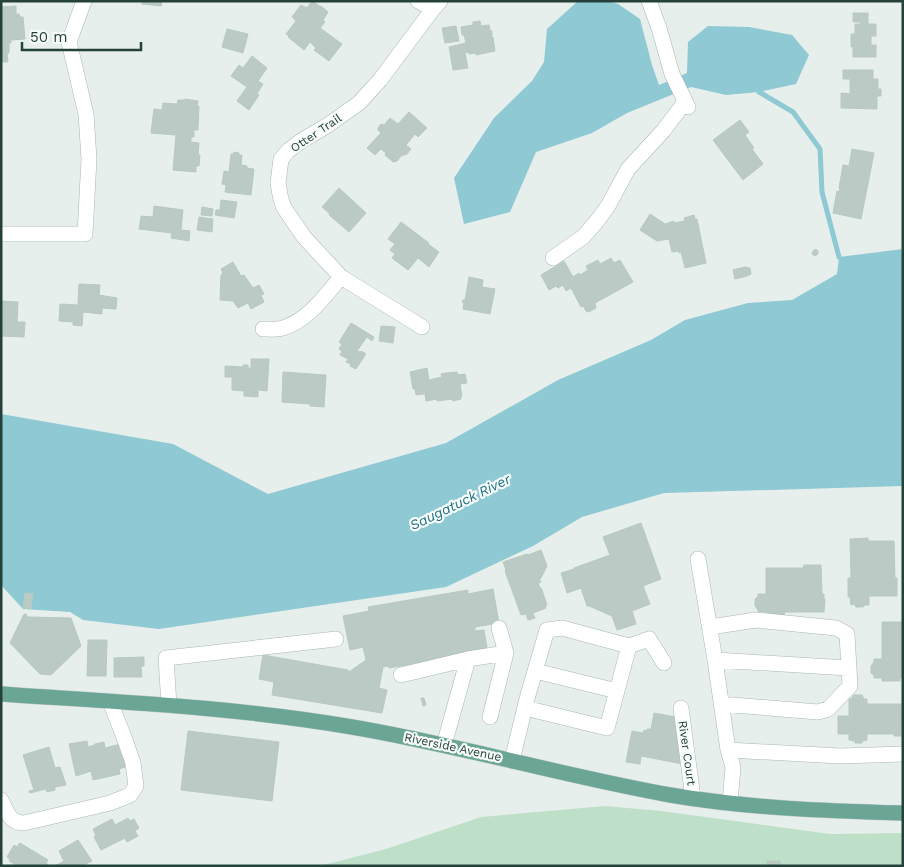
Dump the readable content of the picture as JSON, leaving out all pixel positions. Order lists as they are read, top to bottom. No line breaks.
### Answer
{"streets":{"main road":["Riverside Avenue"],"street":["Otter Trail","River Court"]},"crossings":[["Riverside Avenue","River Court"]],"water":["Saugatuck River"],"scale_bar":"50 m"}
